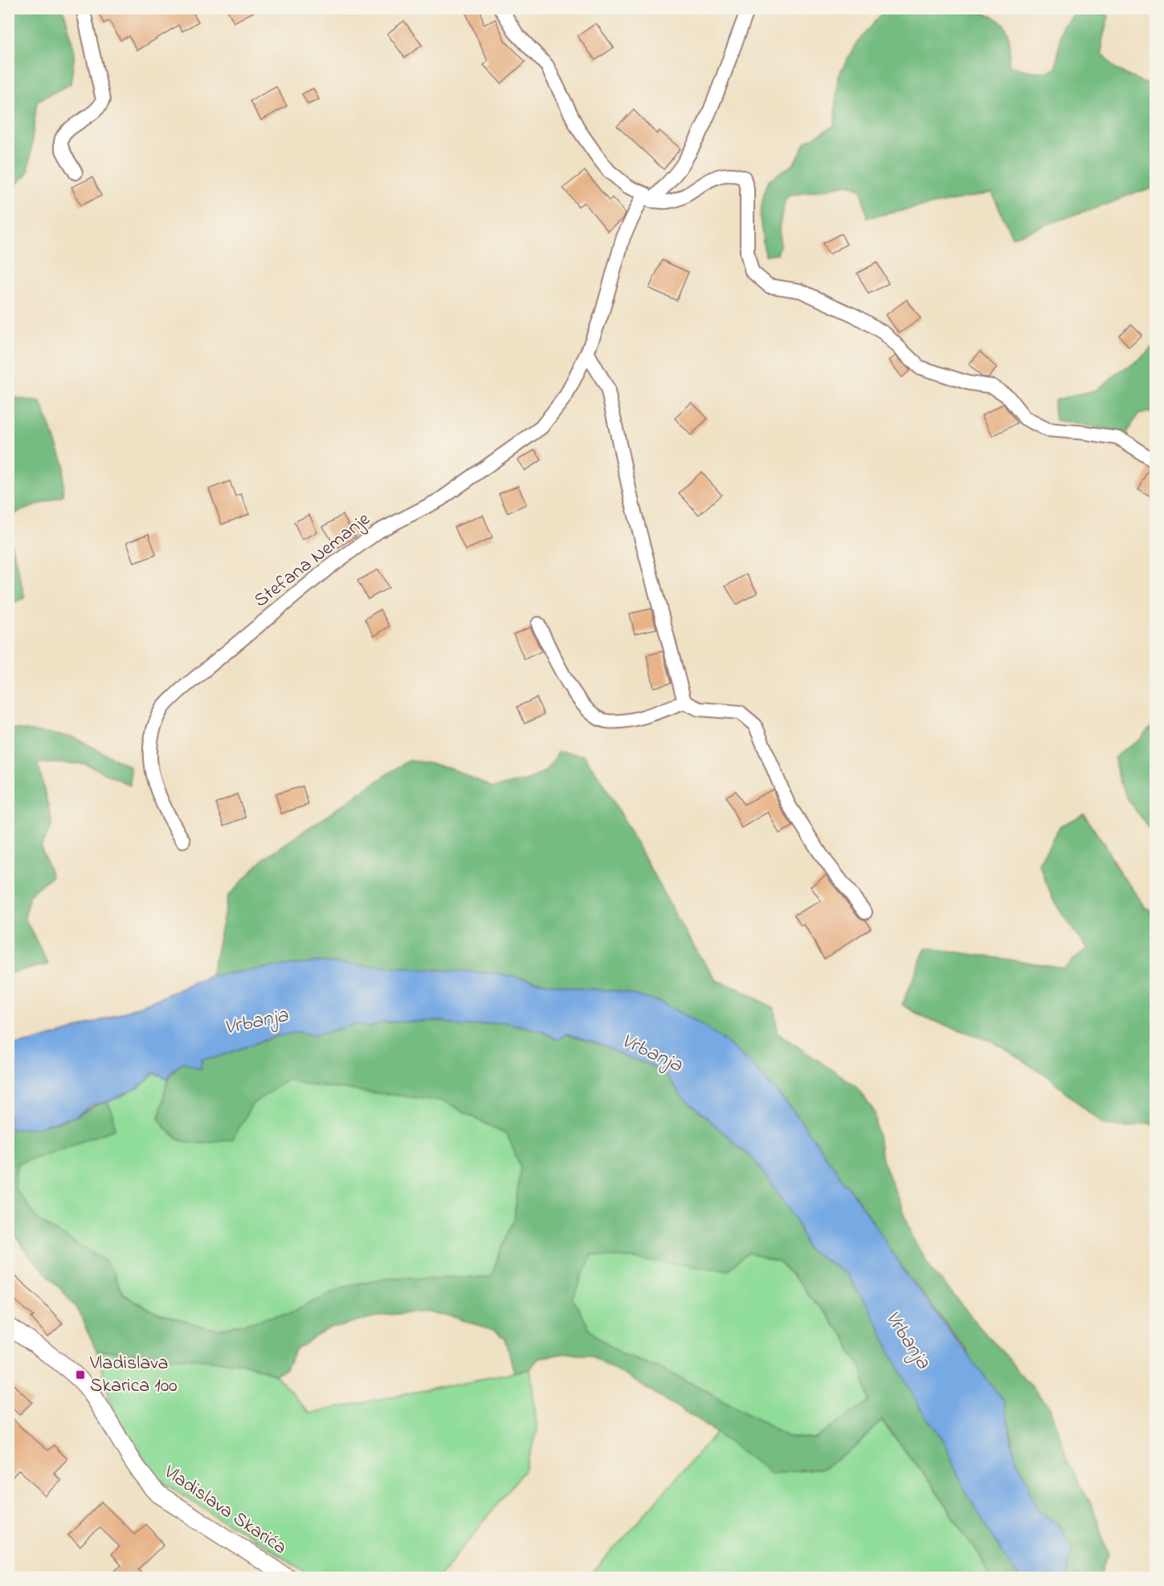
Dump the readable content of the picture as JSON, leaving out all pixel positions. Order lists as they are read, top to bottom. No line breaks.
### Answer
{"streets":{"street":["Stefana Nemanje","Vladislava Skarića"]},"water":["Vrbanja"],"places":{"transit":["Vladislava Skarica 100"]}}
